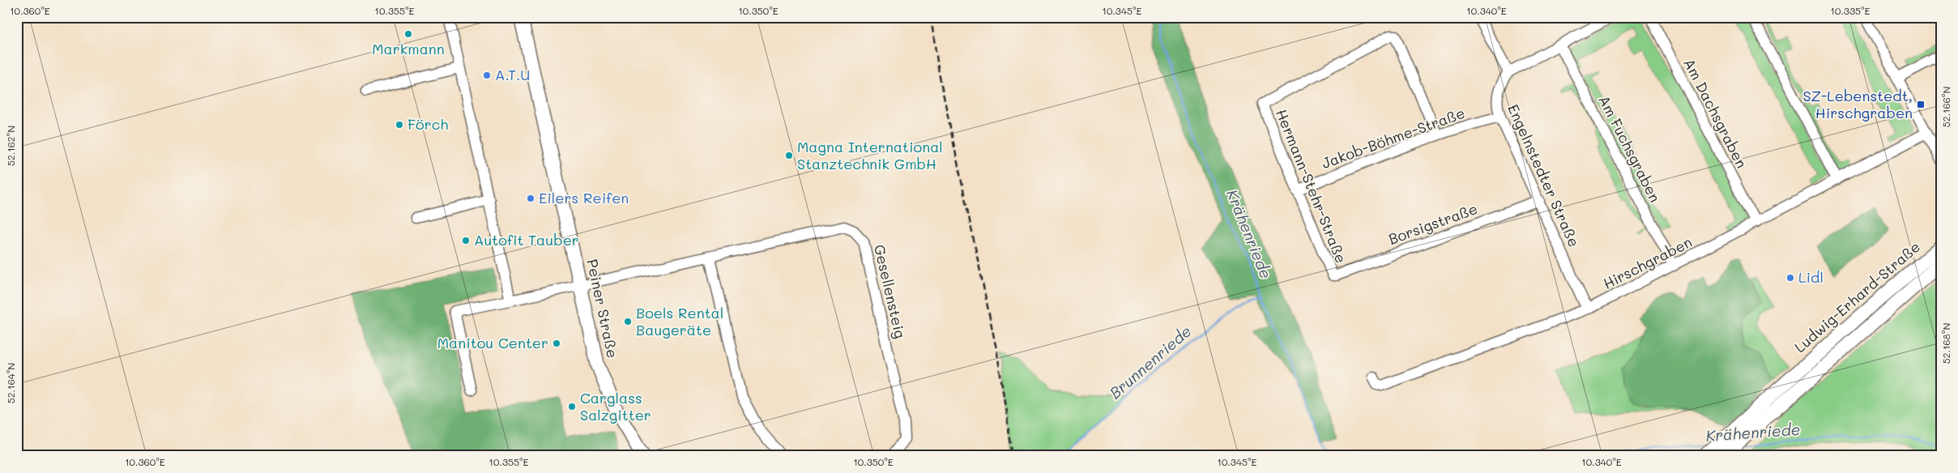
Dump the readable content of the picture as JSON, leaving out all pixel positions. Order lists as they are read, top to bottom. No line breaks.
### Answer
{"streets":{"main road":["Ludwig-Erhard-Straße","Peiner Straße"],"street":["Am Dachsgraben","Jakob-Böhme-Straße","Am Fuchsgraben","Engelnstedter Straße","Hermann-Stehr-Straße","Borsigstraße","Hirschgraben","Gesellensteig"]},"crossings":[["Am Dachsgraben","Hirschgraben"],["Jakob-Böhme-Straße","Engelnstedter Straße"],["Jakob-Böhme-Straße","Hermann-Stehr-Straße"],["Am Fuchsgraben","Hirschgraben"],["Engelnstedter Straße","Borsigstraße"],["Engelnstedter Straße","Hirschgraben"],["Hermann-Stehr-Straße","Borsigstraße"],["Gesellensteig","Peiner Straße"]],"water":["Krähenriede","Brunnenriede"],"places":{"other":["Markmann","A.T.U","Förch","Magna International Stanztechnik GmbH","Eilers Reifen","Autofit Tauber","Lidl","Boels Rental Baugeräte","Manitou Center","Carglass Salzgitter"],"transit":["SZ-Lebenstedt, Hirschgraben"]},"coordinates":["10.360°E","10.355°E","10.350°E","10.345°E","10.340°E","10.335°E","52.166°N","52.162°N","52.168°N","52.164°N"]}
